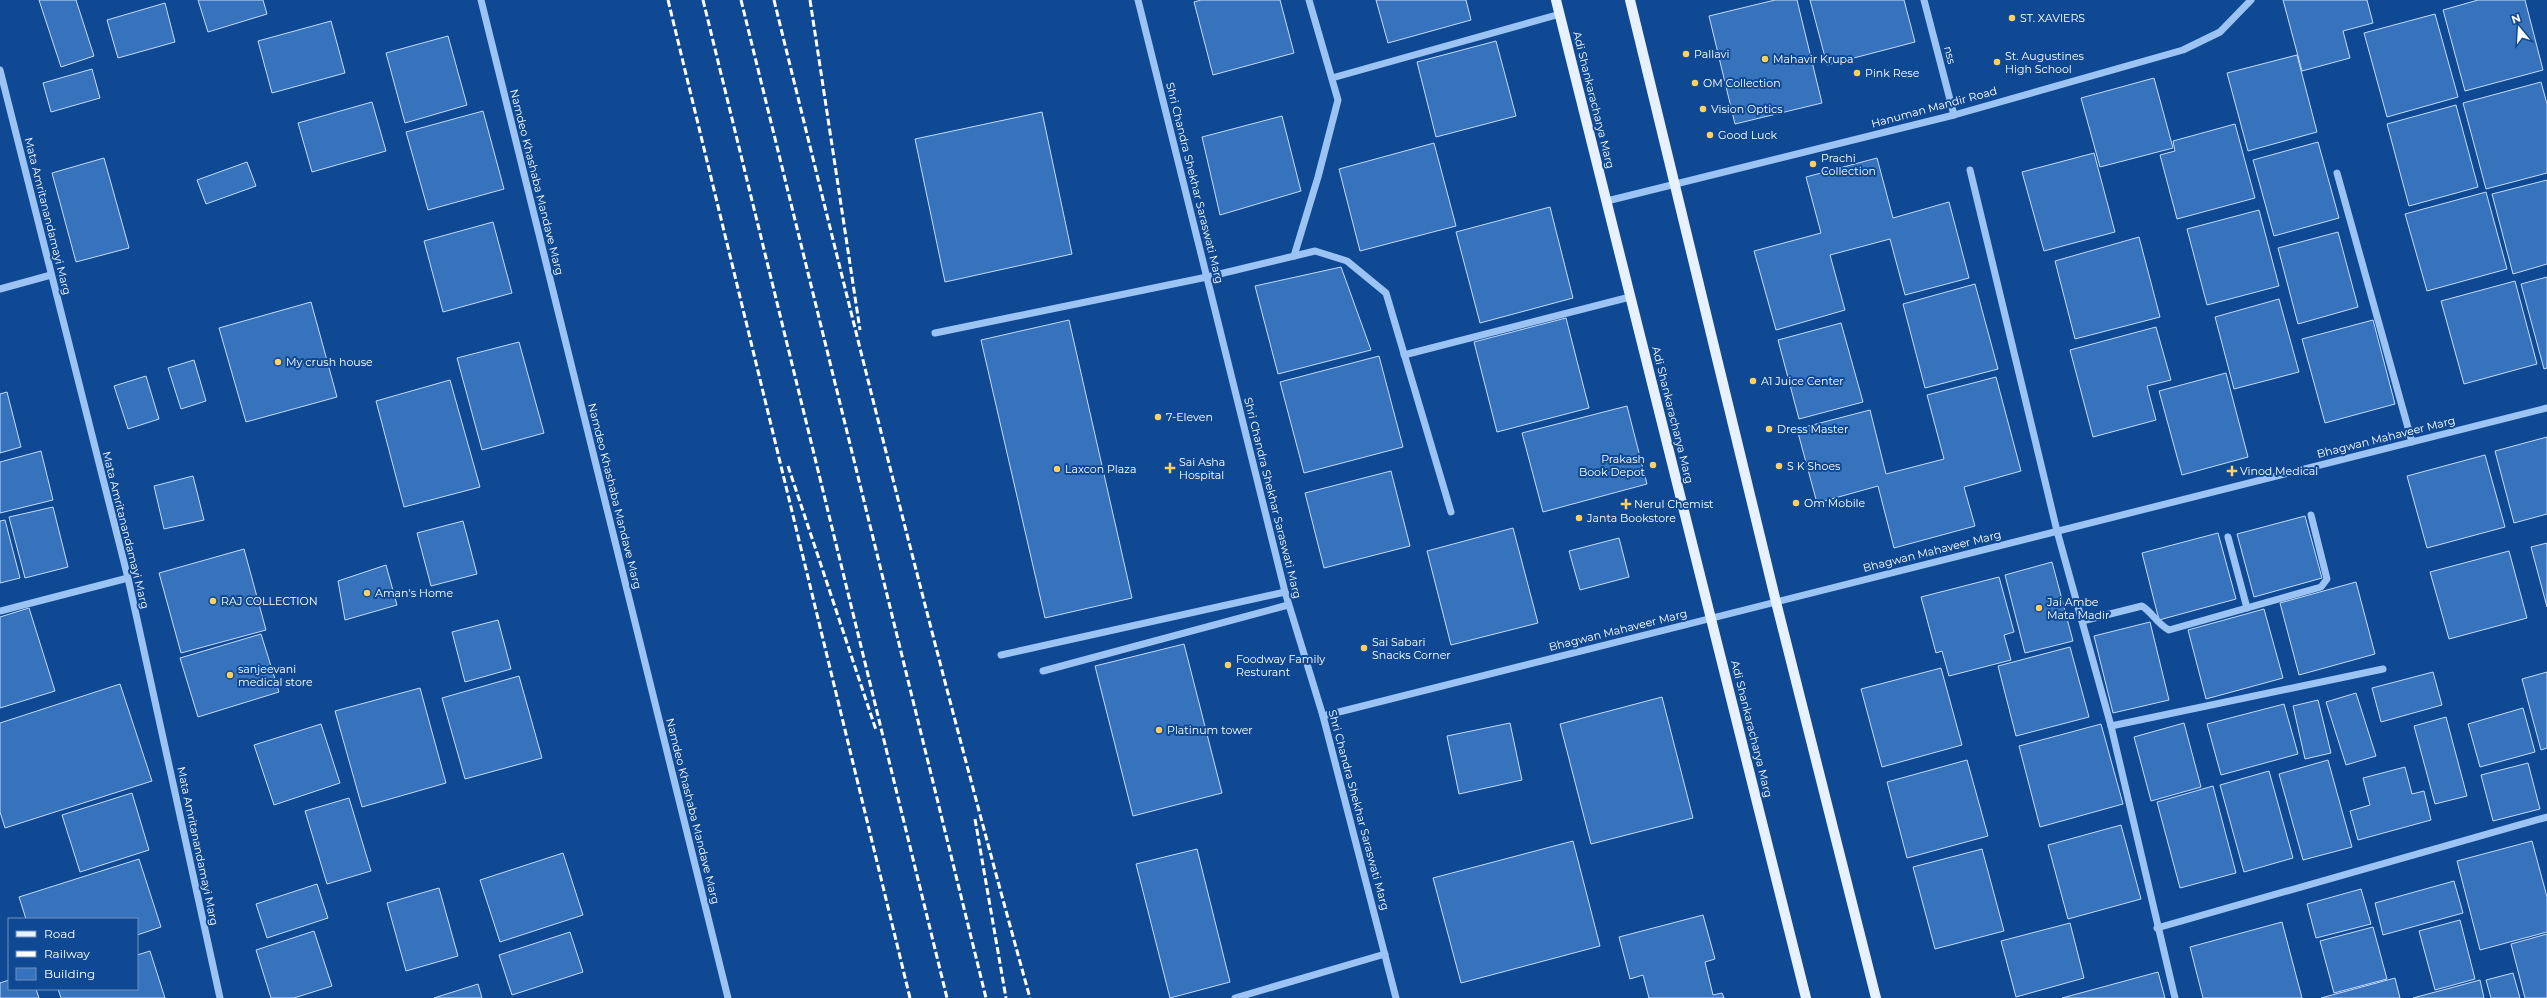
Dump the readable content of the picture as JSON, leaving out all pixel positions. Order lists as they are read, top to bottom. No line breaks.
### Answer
{"streets":{"main road":["Adi Shankaracharya Marg"],"street":["nss","Hanuman Mandir Road","Namdeo Khashaba Mandave Marg","Shri Chandra Shekhar Saraswati Marg","Mata Amritanandamayi Marg","Bhagwan Mahaveer Marg"]},"crossings":[["nss","Hanuman Mandir Road"],["Adi Shankaracharya Marg","Hanuman Mandir Road"],["Adi Shankaracharya Marg","Bhagwan Mahaveer Marg"],["Shri Chandra Shekhar Saraswati Marg","Bhagwan Mahaveer Marg"]],"places":{"other":["ST. XAVIERS","Pallavi","Mahavir Krupa","St. Augustines High School","Pink Rese","OM Collection","Vision Optics","Good Luck","Prachi Collection","My crush house","A1 Juice Center","7-Eleven","Dress Master","Prakash Book Depot","S K Shoes","Laxcon Plaza","Om Mobile","Janta Bookstore","Aman's Home","RAJ COLLECTION","Jai Ambe Mata Madir","Sai Sabari Snacks Corner","Foodway Family Resturant","sanjeevani medical store","Platinum tower"],"health":["Sai Asha Hospital","Vinod Medical","Nerul Chemist"]},"legend":["Road","Railway","Building"],"north":"top"}
